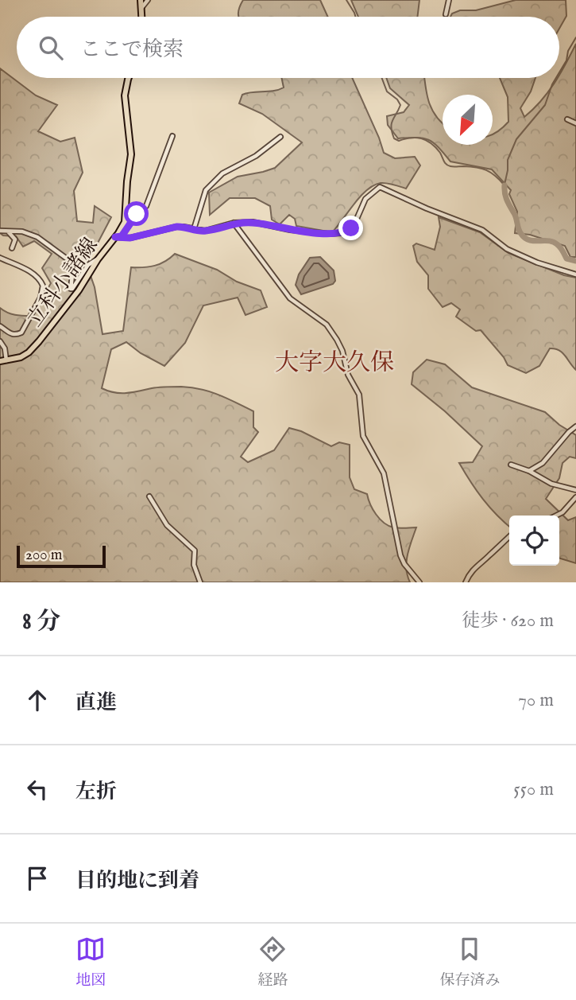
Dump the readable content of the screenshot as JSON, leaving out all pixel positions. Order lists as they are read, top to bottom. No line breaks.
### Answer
{"streets":{"main road":["立科小諸線"]},"districts":["大字大久保"],"scale_bar":"200 m","north":"bottom left","page":{"search":"ここで検索","scale":"200 m","heading":["8 分","徒歩 · 620 m"],"list":[["直進","70 m"],["左折","550 m"],"目的地に到着"],"nav":["地図","経路","保存済み"]}}
